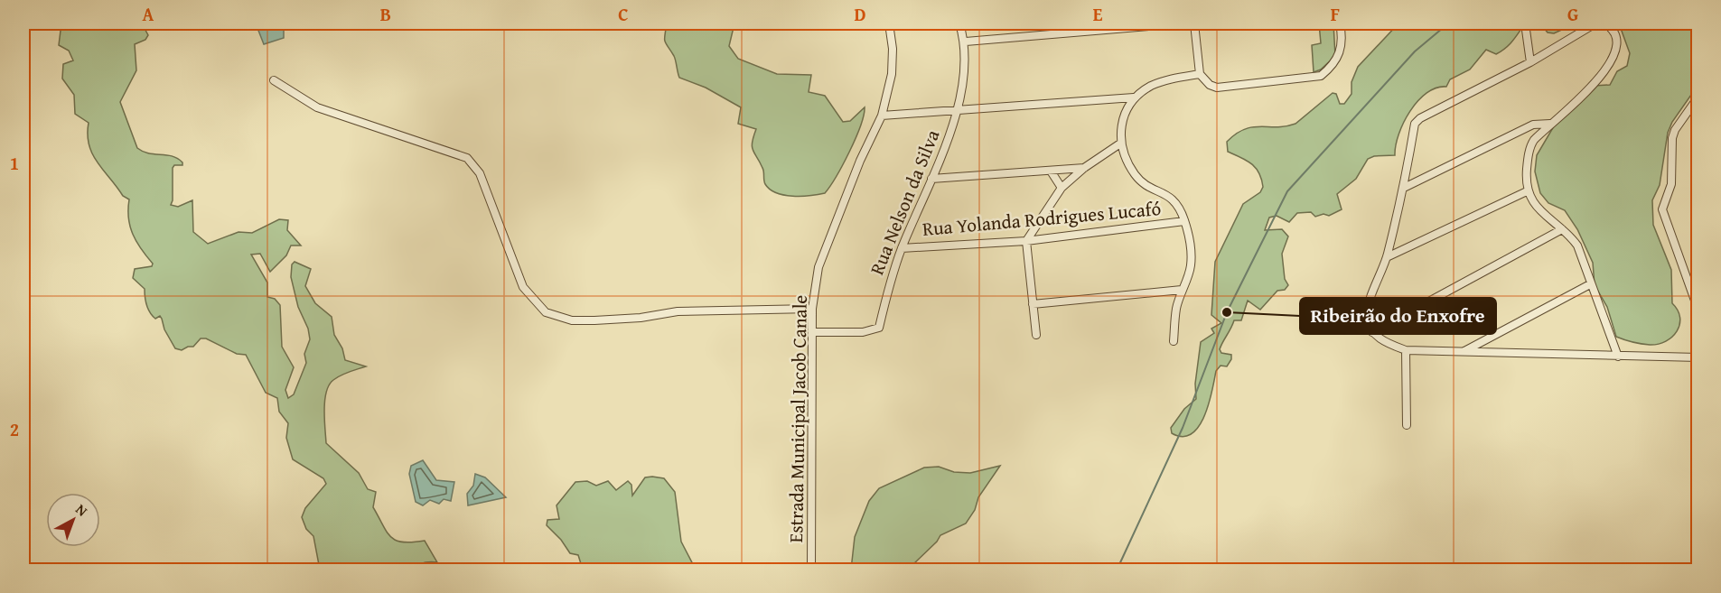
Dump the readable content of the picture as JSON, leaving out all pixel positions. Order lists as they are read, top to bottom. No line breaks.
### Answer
{"streets":{"street":["Rua Nelson da Silva","Rua Yolanda Rodrigues Lucafó","Estrada Municipal Jacob Canale"]},"crossings":[["Rua Nelson da Silva","Rua Yolanda Rodrigues Lucafó"],["Rua Nelson da Silva","Estrada Municipal Jacob Canale"]],"places":["Ribeirão do Enxofre"],"north":"top right","grid":{"columns":["A","B","C","D","E","F","G"],"rows":["1","2"]}}
